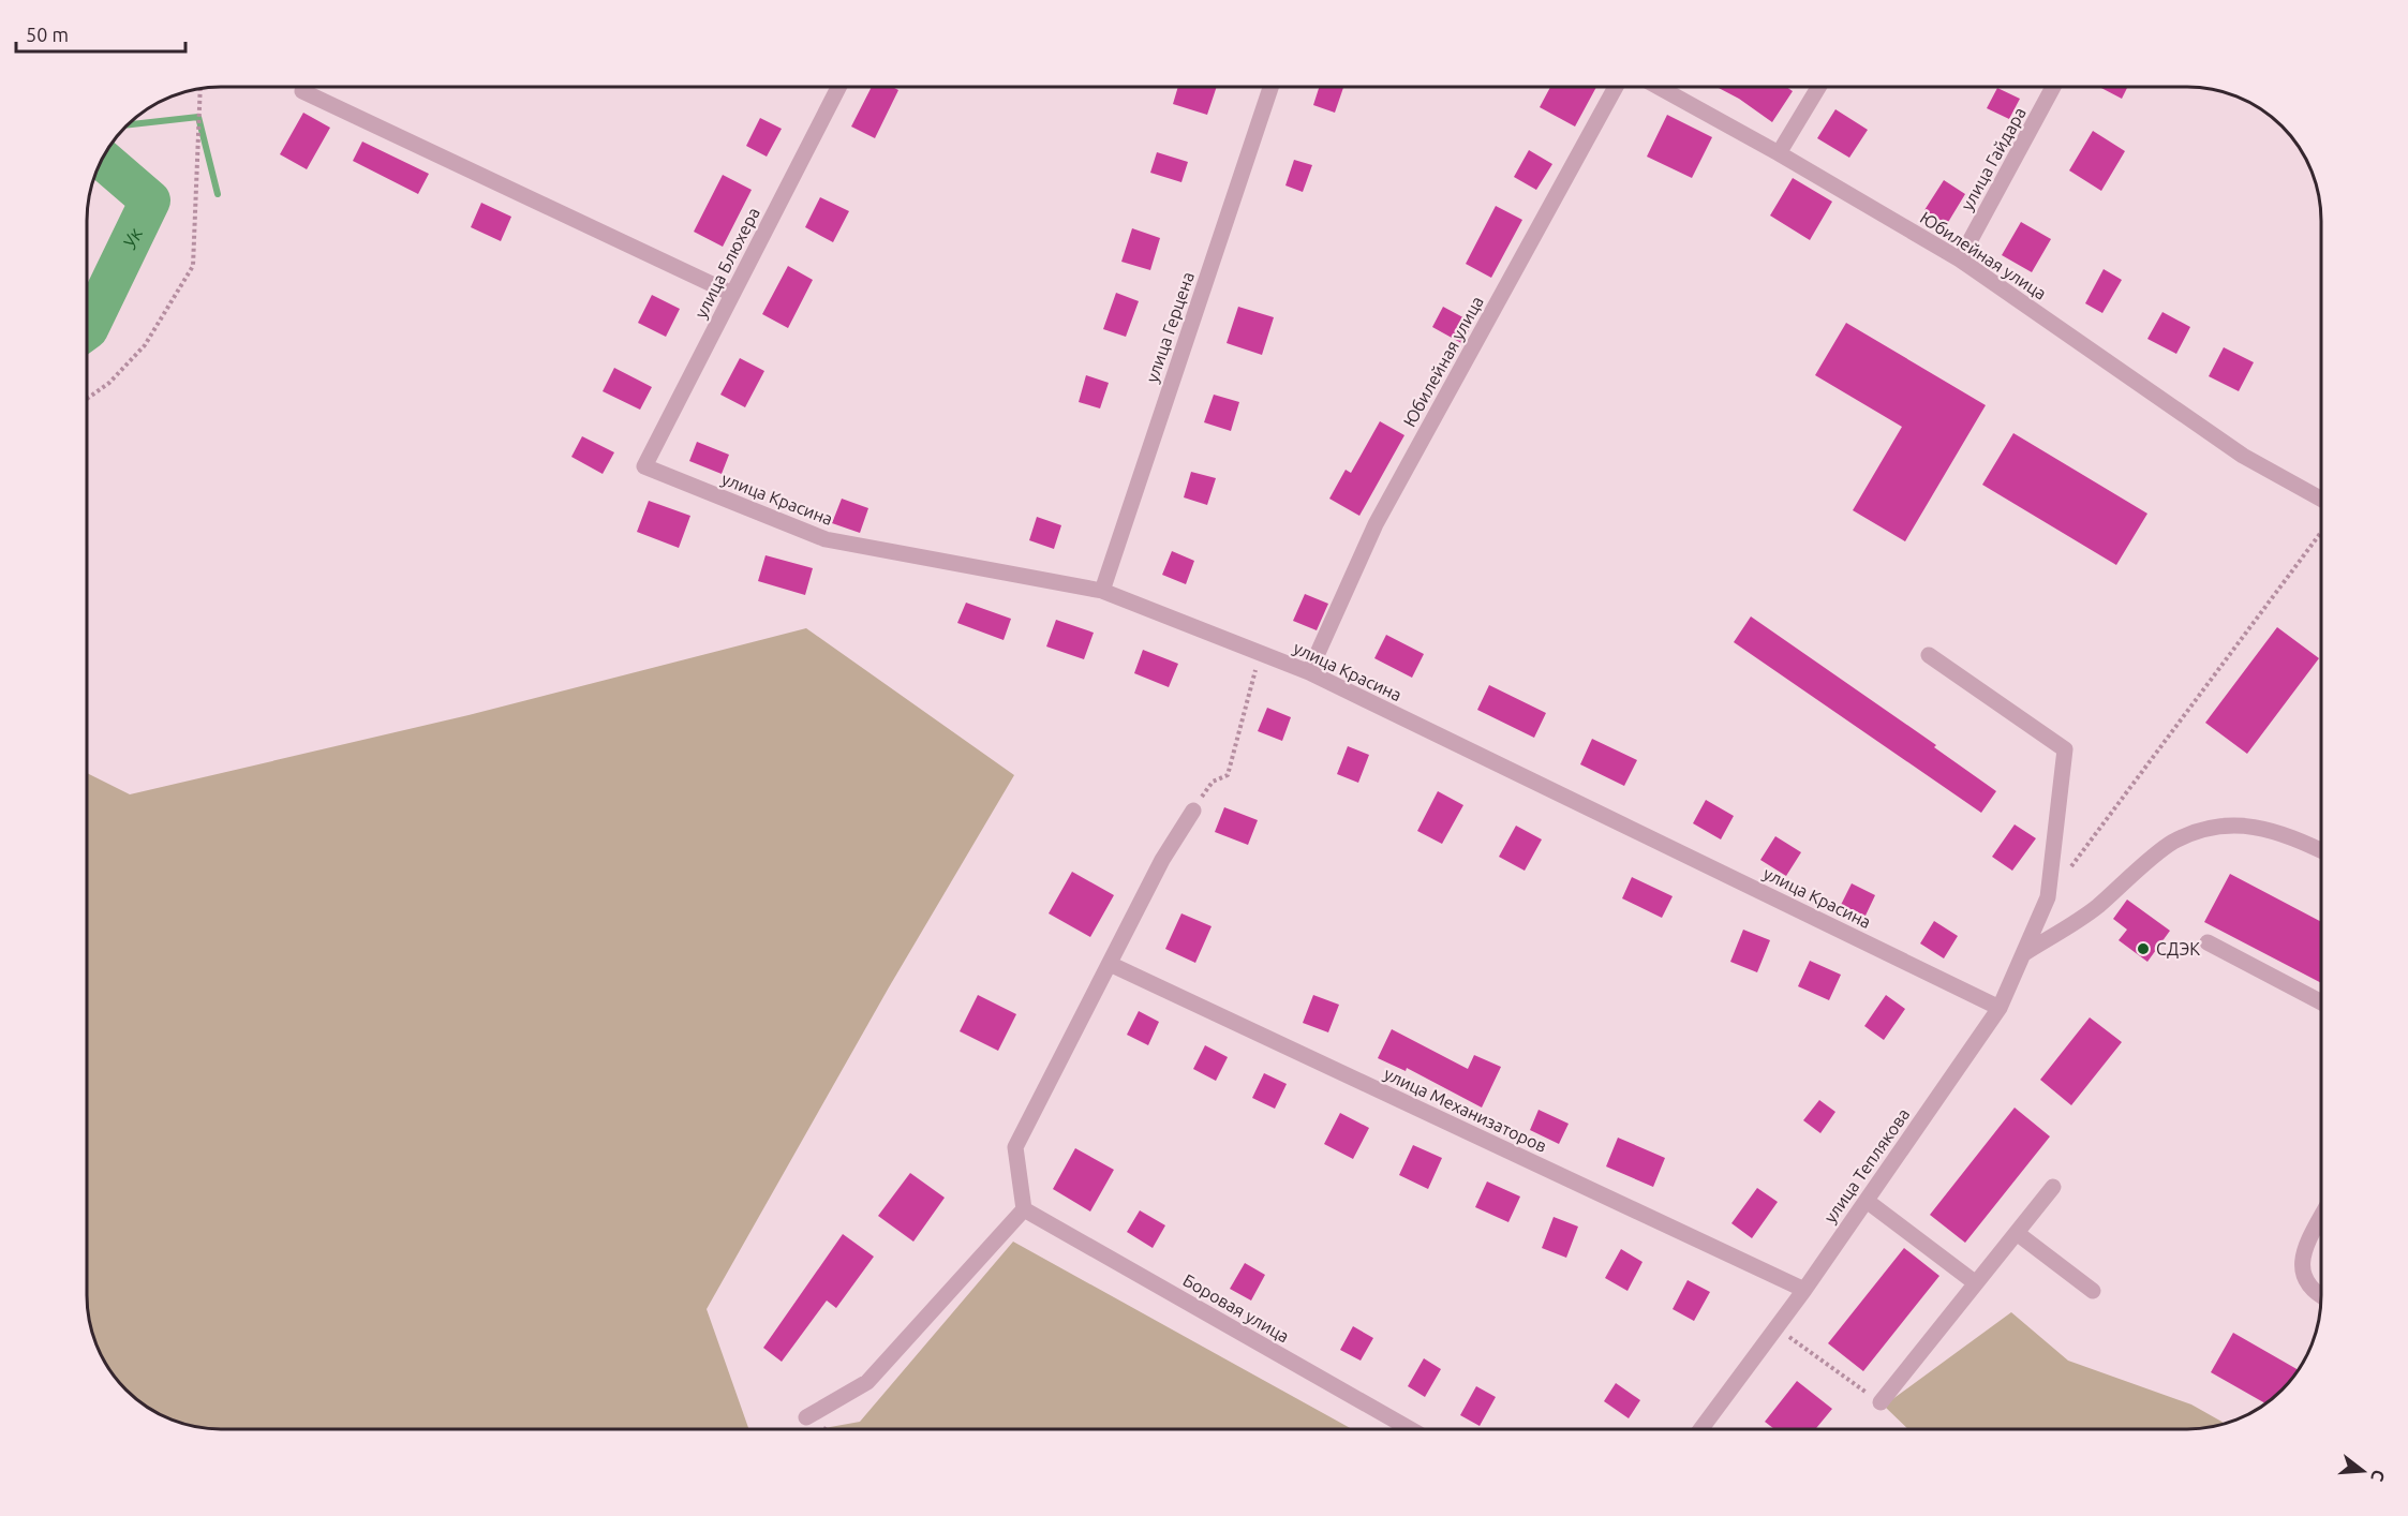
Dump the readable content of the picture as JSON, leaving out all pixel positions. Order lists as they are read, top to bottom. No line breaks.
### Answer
{"streets":{"street":["улица Гайдара","Юбилейная улица","улица Блюхера","улица Герцена","улица Красина","улица Механизаторов","улица Теплякова","Боровая улица"]},"crossings":[["улица Гайдара","Юбилейная улица"],["Юбилейная улица","улица Красина"],["улица Блюхера","улица Красина"],["улица Герцена","улица Красина"],["улица Красина","улица Теплякова"],["улица Механизаторов","улица Теплякова"]],"water":["Ук"],"places":["СДЭК"],"scale_bar":"50 m","north":"right"}
